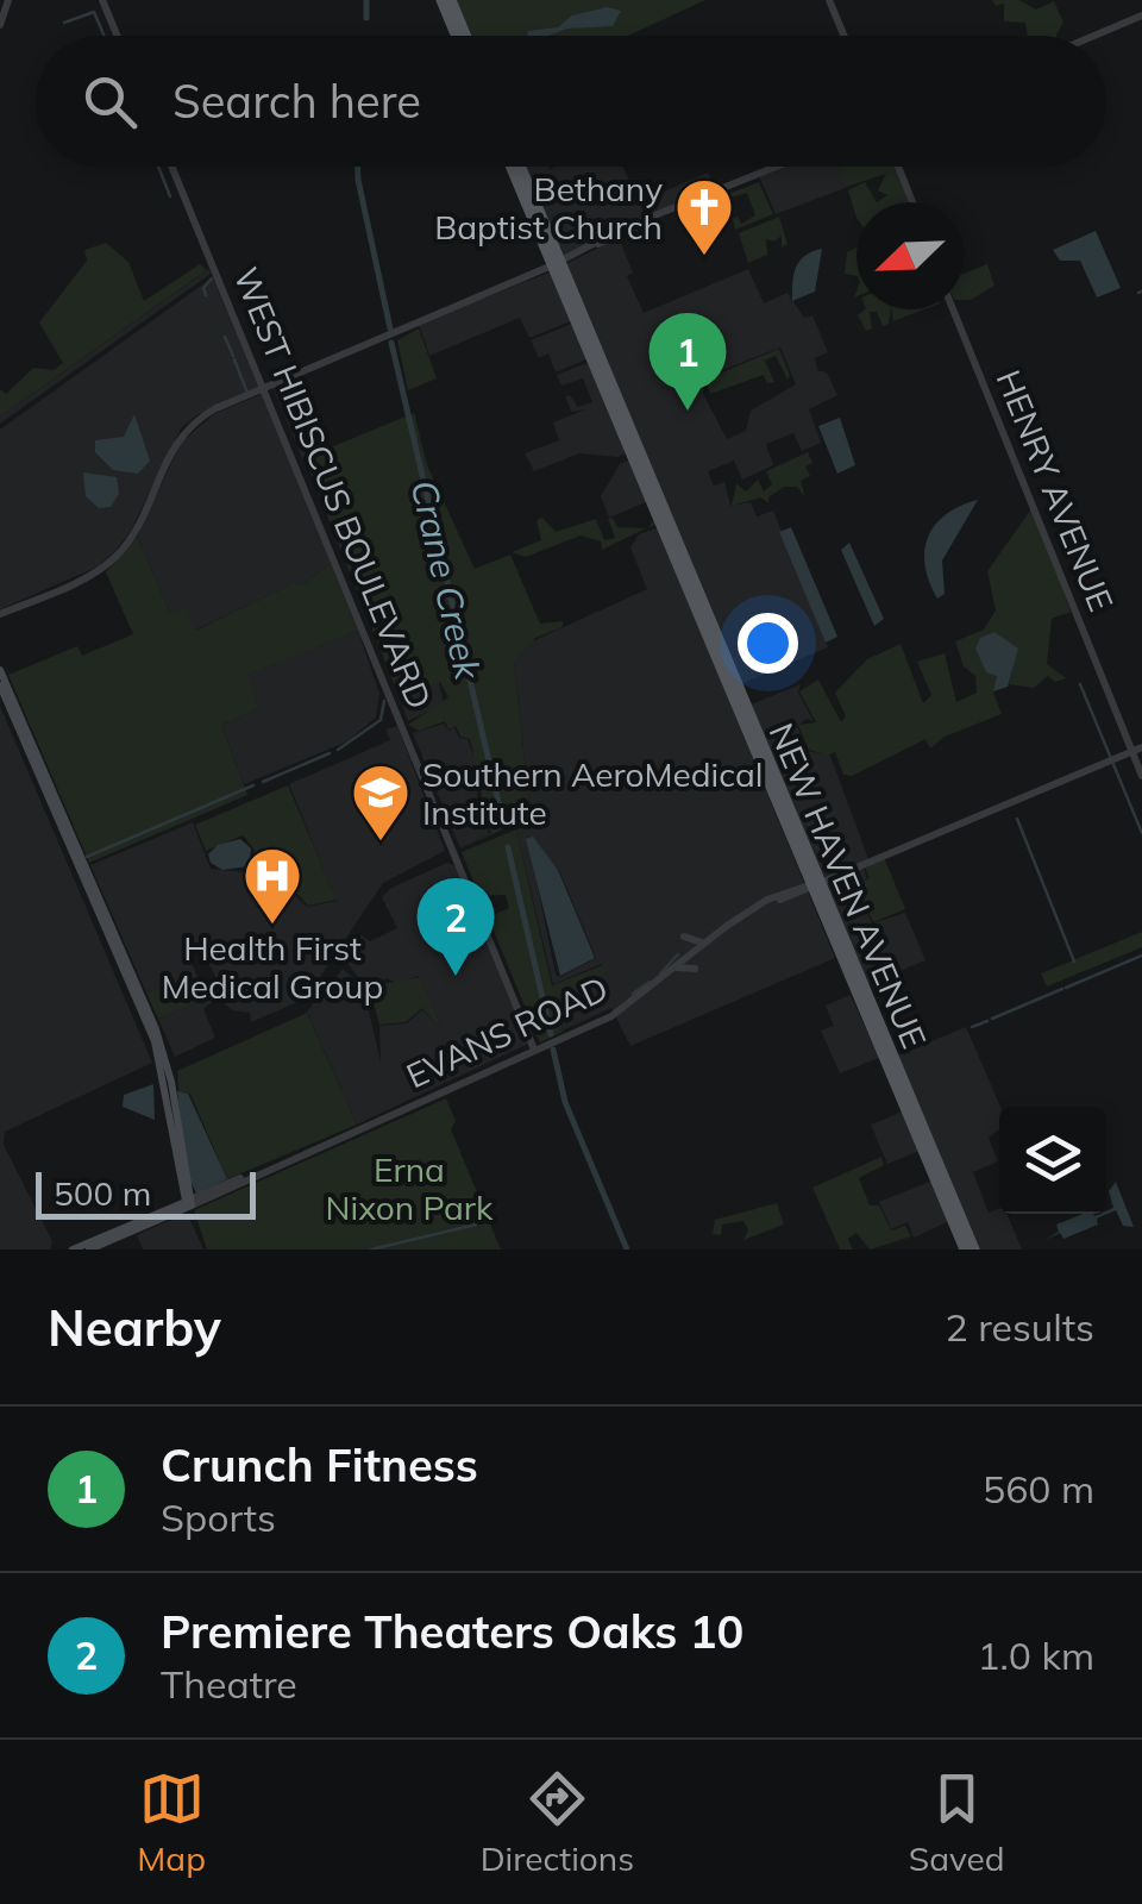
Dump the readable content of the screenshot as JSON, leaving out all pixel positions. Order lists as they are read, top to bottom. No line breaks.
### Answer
{"streets":{"main road":["NEW HAVEN AVENUE"],"street":["WEST HIBISCUS BOULEVARD","HENRY AVENUE","EVANS ROAD"]},"crossings":[["WEST HIBISCUS BOULEVARD","EVANS ROAD"],["HENRY AVENUE","EVANS ROAD"],["NEW HAVEN AVENUE","EVANS ROAD"]],"water":["Crane Creek"],"parks":["Erna Nixon Park"],"places":{"church":["Bethany Baptist Church"],"school or university":["Southern AeroMedical Institute"],"hospital":["Health First Medical Group"]},"scale_bar":"500 m","north":"bottom left","page":{"search":"Search here","pins":["1","2"],"scale":"500 m","heading":["Nearby","2 results"],"list":[{"mark":"1","name":"Crunch Fitness","note":"Sports","value":"560 m"},{"mark":"2","name":"Premiere Theaters Oaks 10","note":"Theatre","value":"1.0 km"}],"nav":["Map","Directions","Saved"]}}
